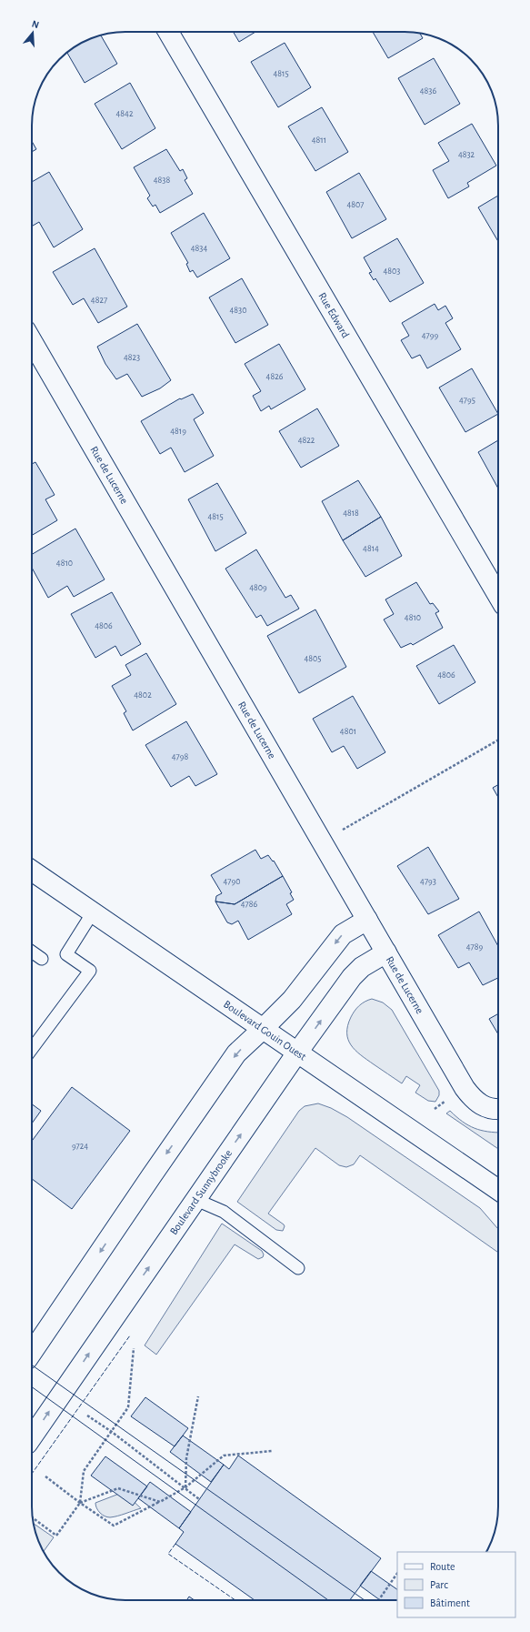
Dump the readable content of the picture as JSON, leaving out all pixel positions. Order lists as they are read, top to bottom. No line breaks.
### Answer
{"streets":{"street":["Rue Edward","Rue de Lucerne","Boulevard Gouin Ouest","Boulevard Sunnybrooke"]},"crossings":[["Rue de Lucerne","Boulevard Sunnybrooke"],["Boulevard Gouin Ouest","Boulevard Sunnybrooke"]],"house_numbers":["4815","4836","4842","4811","4832","4838","4807","4834","4803","4827","4830","4799","4823","4826","4795","4819","4822","4818","4815","4814","4810","4809","4810","4806","4805","4806","4802","4801","4798","4790","4793","4786","4789","9724"],"legend":["Route","Parc","Bâtiment"],"north":"top"}
